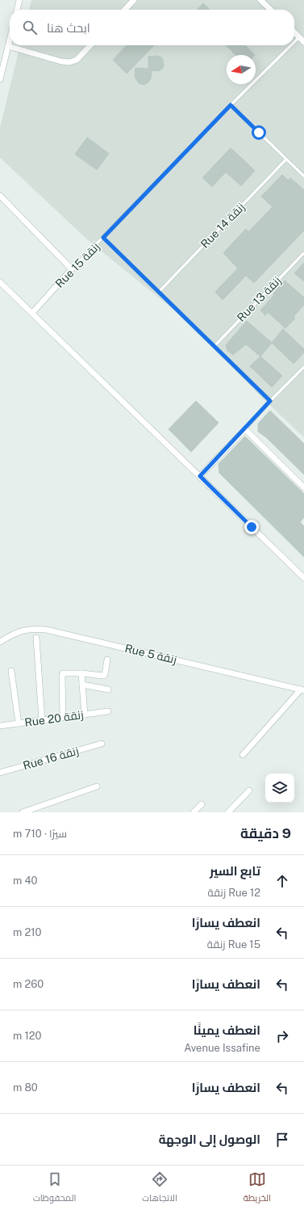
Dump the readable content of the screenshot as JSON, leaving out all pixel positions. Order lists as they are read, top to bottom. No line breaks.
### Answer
{"streets":{"street":["Rue 15 زنقة","Rue 5 زنقة","Rue 20 زنقة","Rue 16 زنقة"],"lane":["Rue 14 زنقة","Rue 13 زنقة"]},"north":"left","page":{"search":"ابحث هنا","heading":["9 دقيقة","سيرًا · 710 m"],"list":[["تابع السير","Rue 12 زنقة","40 m"],["انعطف يسارًا","Rue 15 زنقة","210 m"],["انعطف يسارًا","260 m"],["انعطف يمينًا","Avenue Issafine","120 m"],["انعطف يسارًا","80 m"],"الوصول إلى الوجهة"],"nav":["الخريطة","الاتجاهات","المحفوظات"]}}
